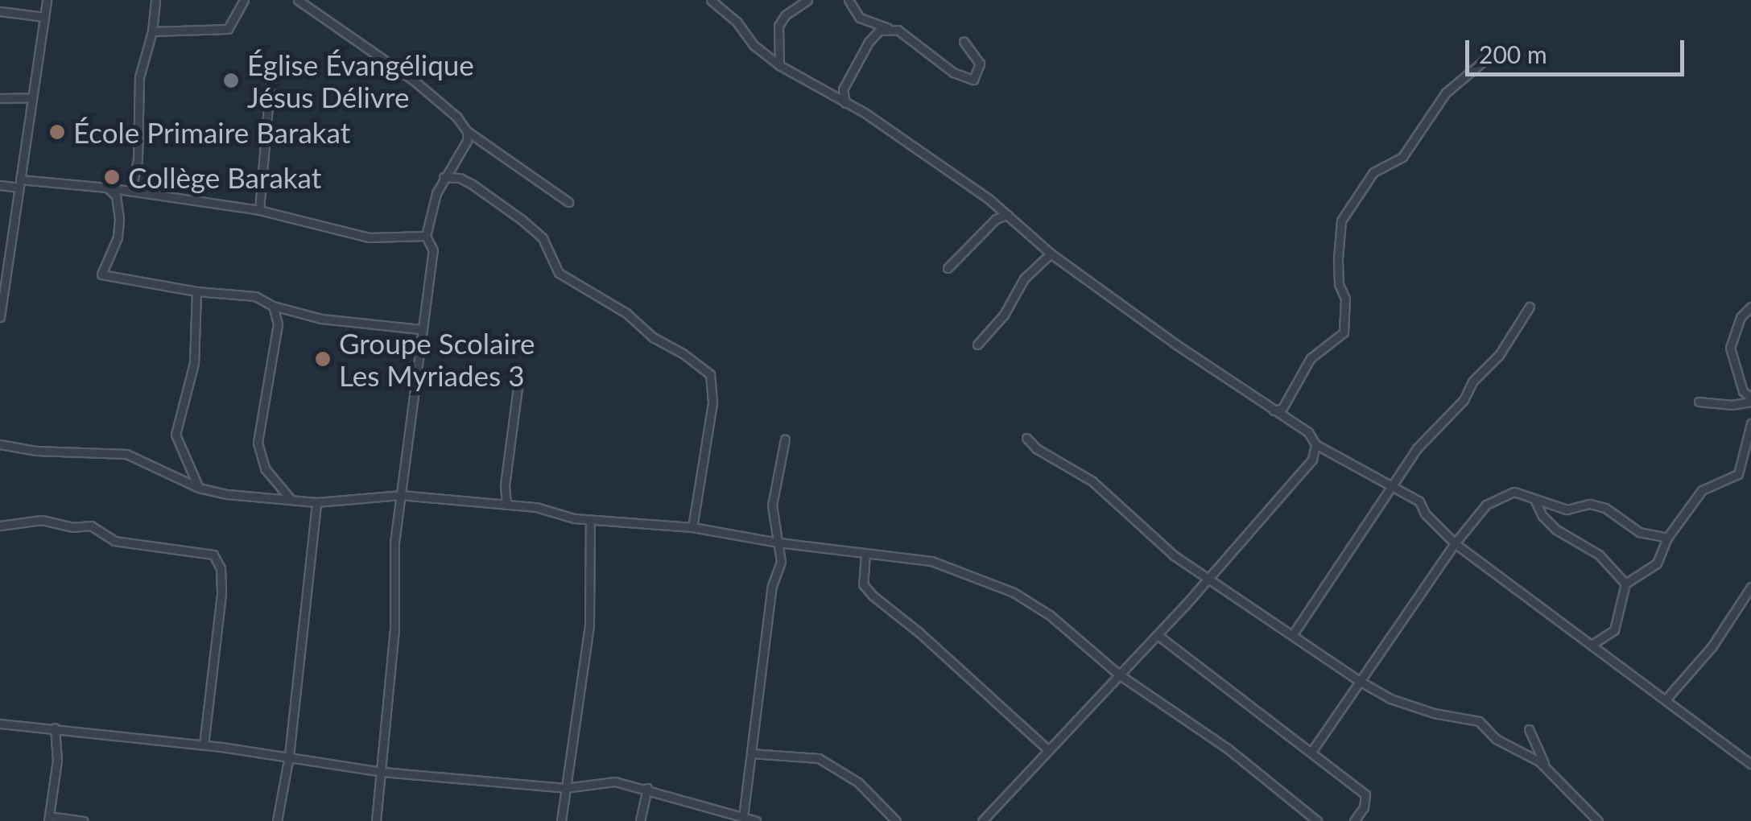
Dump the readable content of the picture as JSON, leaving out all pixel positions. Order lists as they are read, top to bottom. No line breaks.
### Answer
{"places":["Église Évangélique Jésus Délivre","École Primaire Barakat","Collège Barakat","Groupe Scolaire Les Myriades 3"],"scale_bar":"200 m"}
